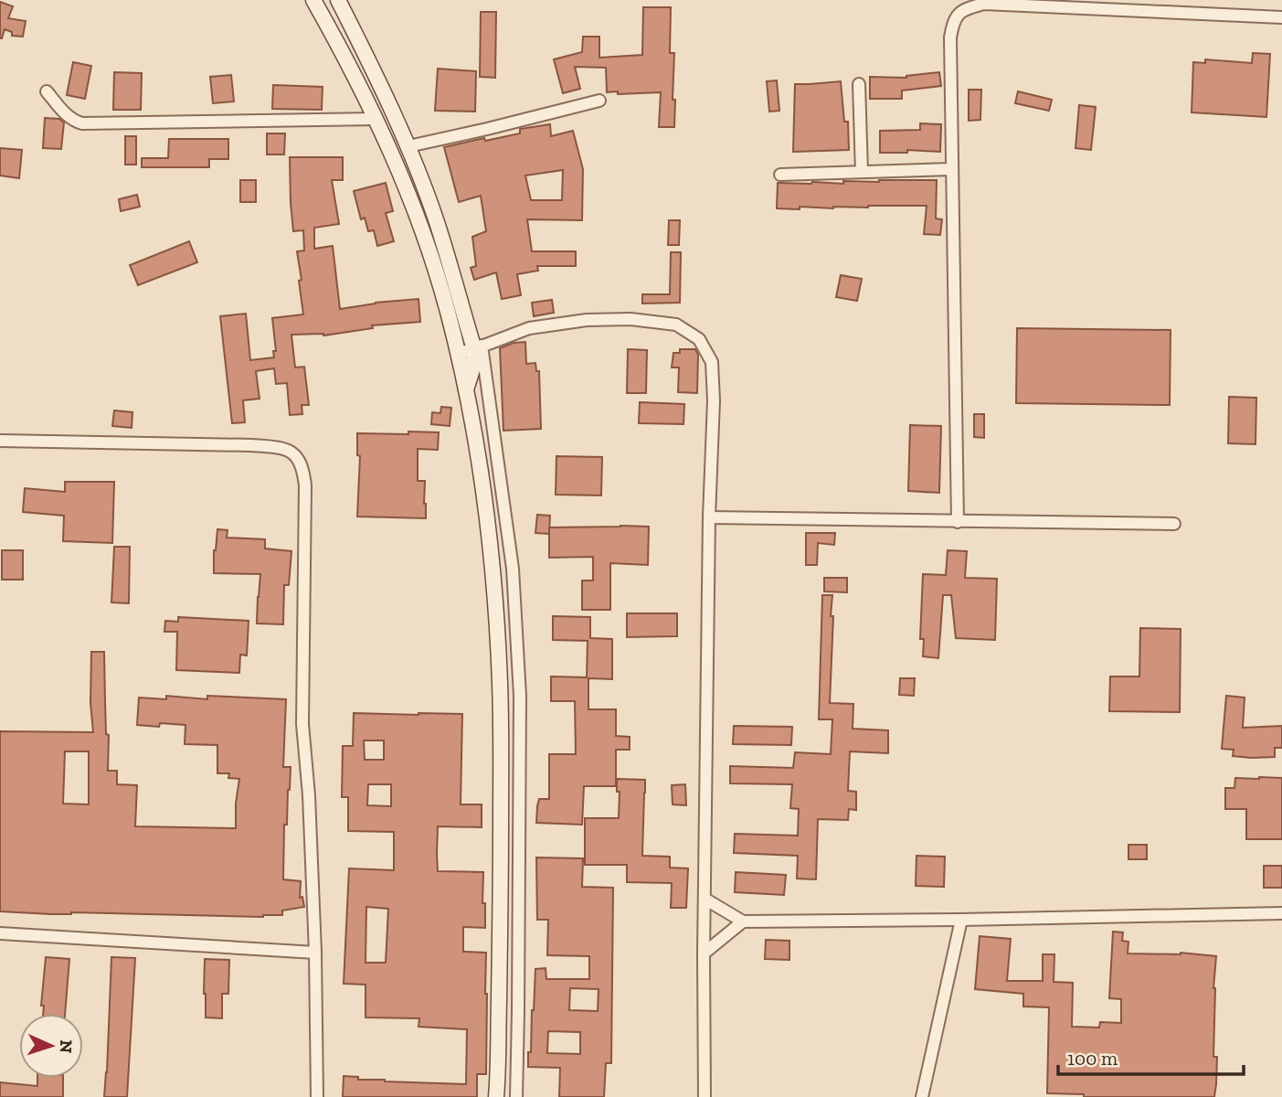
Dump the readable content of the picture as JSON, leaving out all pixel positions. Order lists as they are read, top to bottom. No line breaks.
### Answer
{"scale_bar":"100 m","north":"right"}
